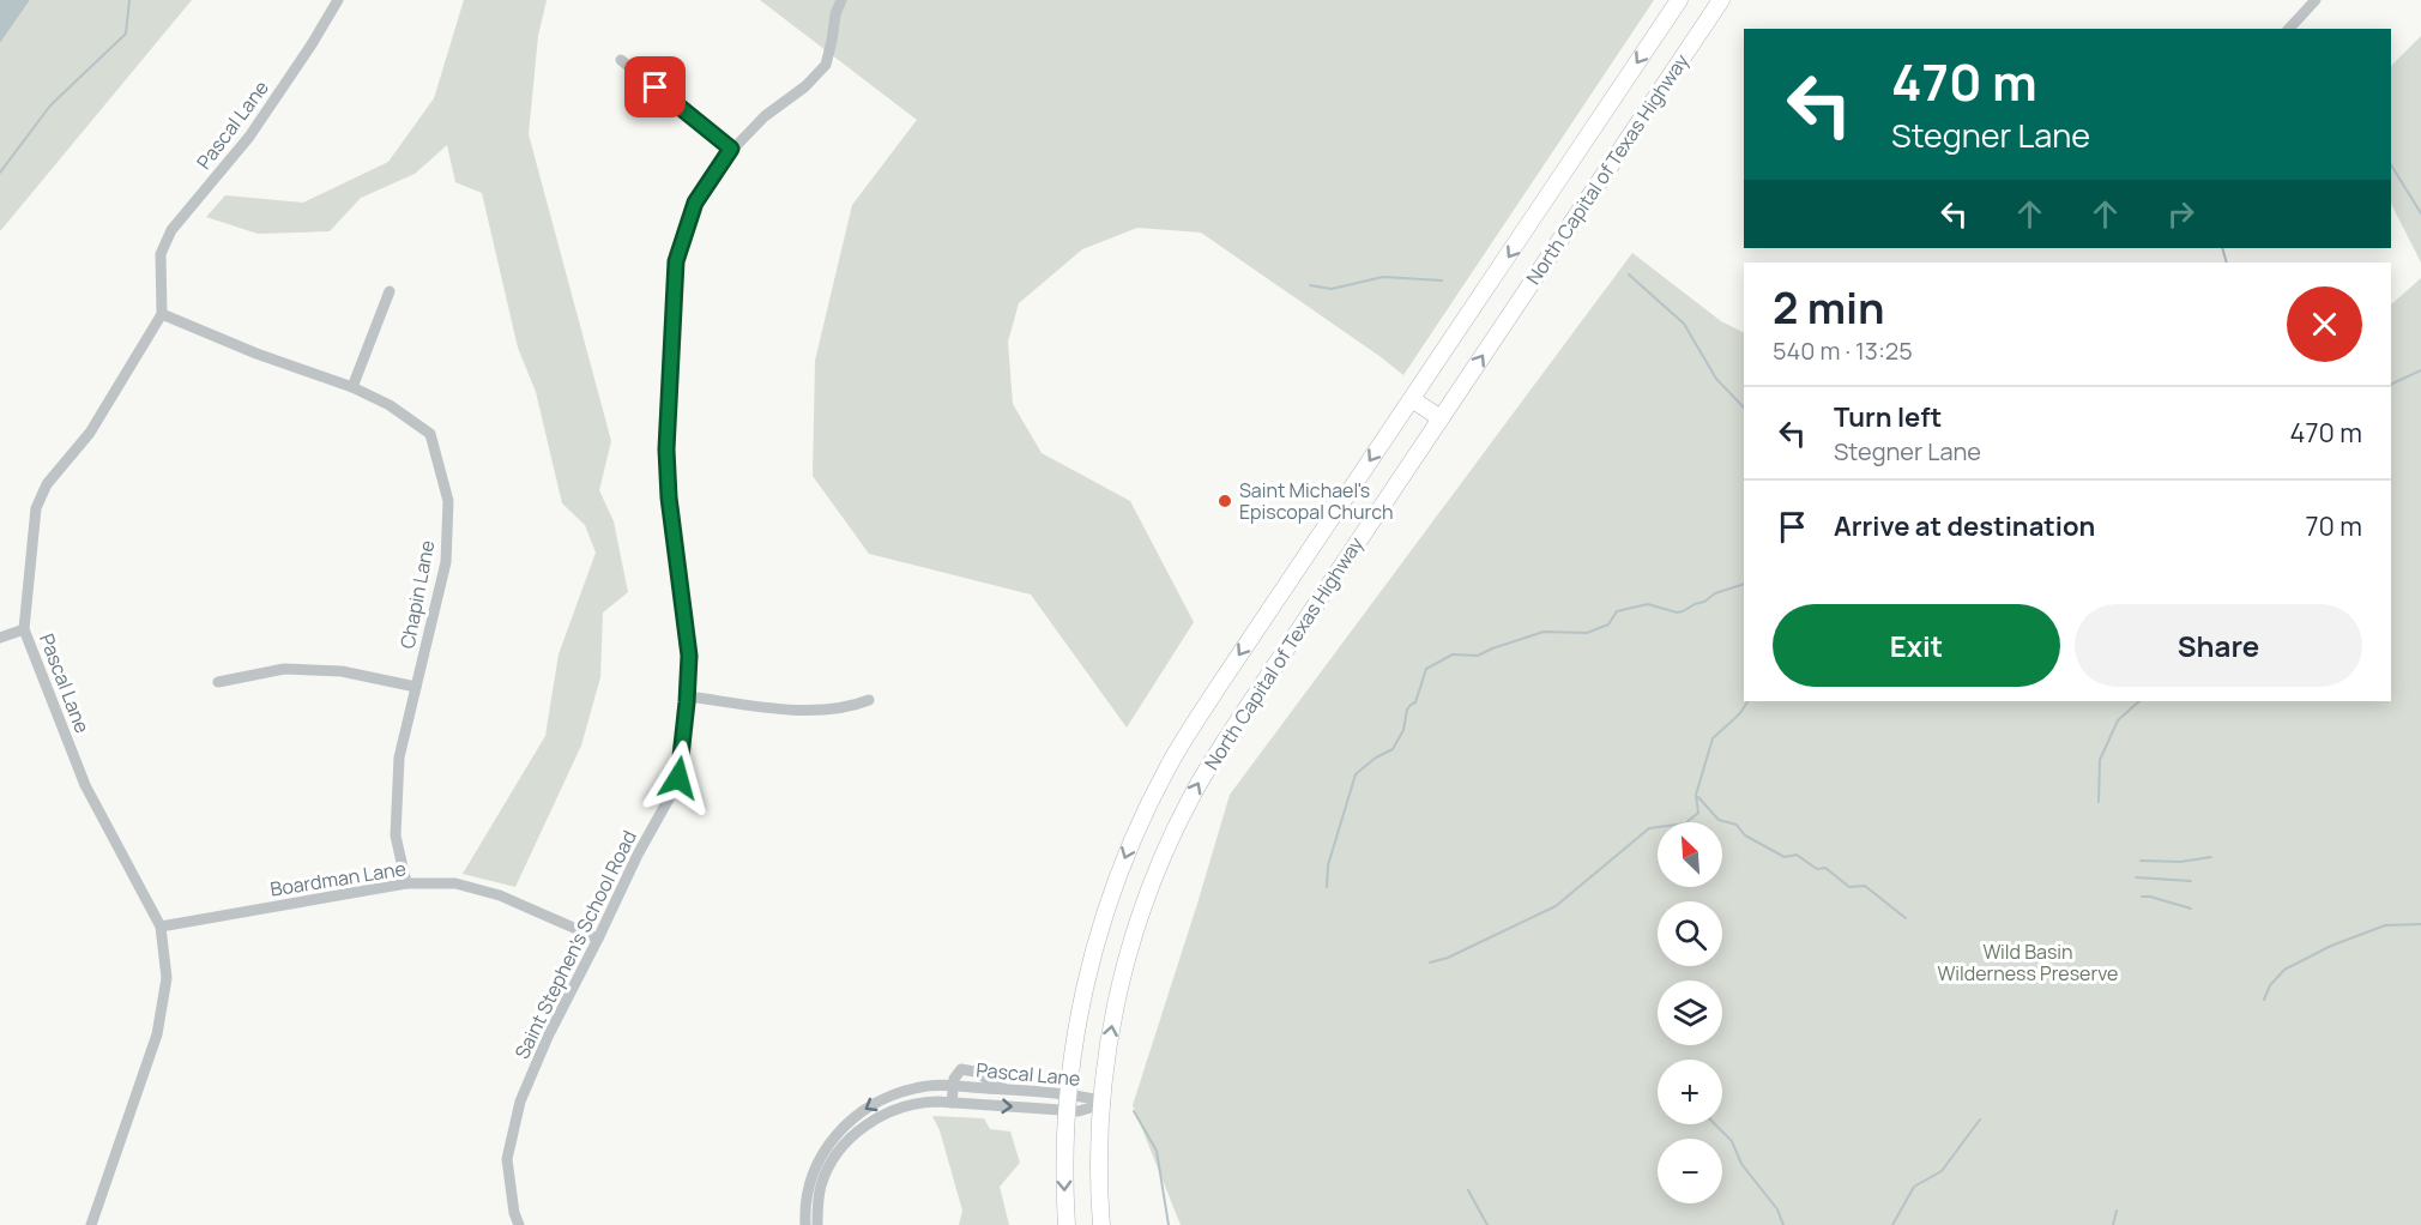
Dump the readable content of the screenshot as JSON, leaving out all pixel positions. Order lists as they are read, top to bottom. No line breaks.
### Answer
{"streets":{"highway":["North Capital of Texas Highway"],"street":["Pascal Lane","Chapin Lane","Boardman Lane","Saint Stephen's School Road"]},"crossings":[["Pascal Lane","North Capital of Texas Highway"],["Pascal Lane","Chapin Lane"],["Pascal Lane","Boardman Lane"],["Chapin Lane","Boardman Lane"],["Boardman Lane","Saint Stephen's School Road"]],"parks":["Wild Basin Wilderness Preserve"],"places":["Saint Michael's Episcopal Church"],"north":"top left","page":{"turn":["470 m","Stegner Lane"],"heading":["2 min","540 m · 13:25"],"list":[{"name":"Turn left","note":"Stegner Lane","value":"470 m"},{"name":"Arrive at destination","value":"70 m"}],"buttons":["Exit","Share"],"map_buttons":["+","−"]}}
